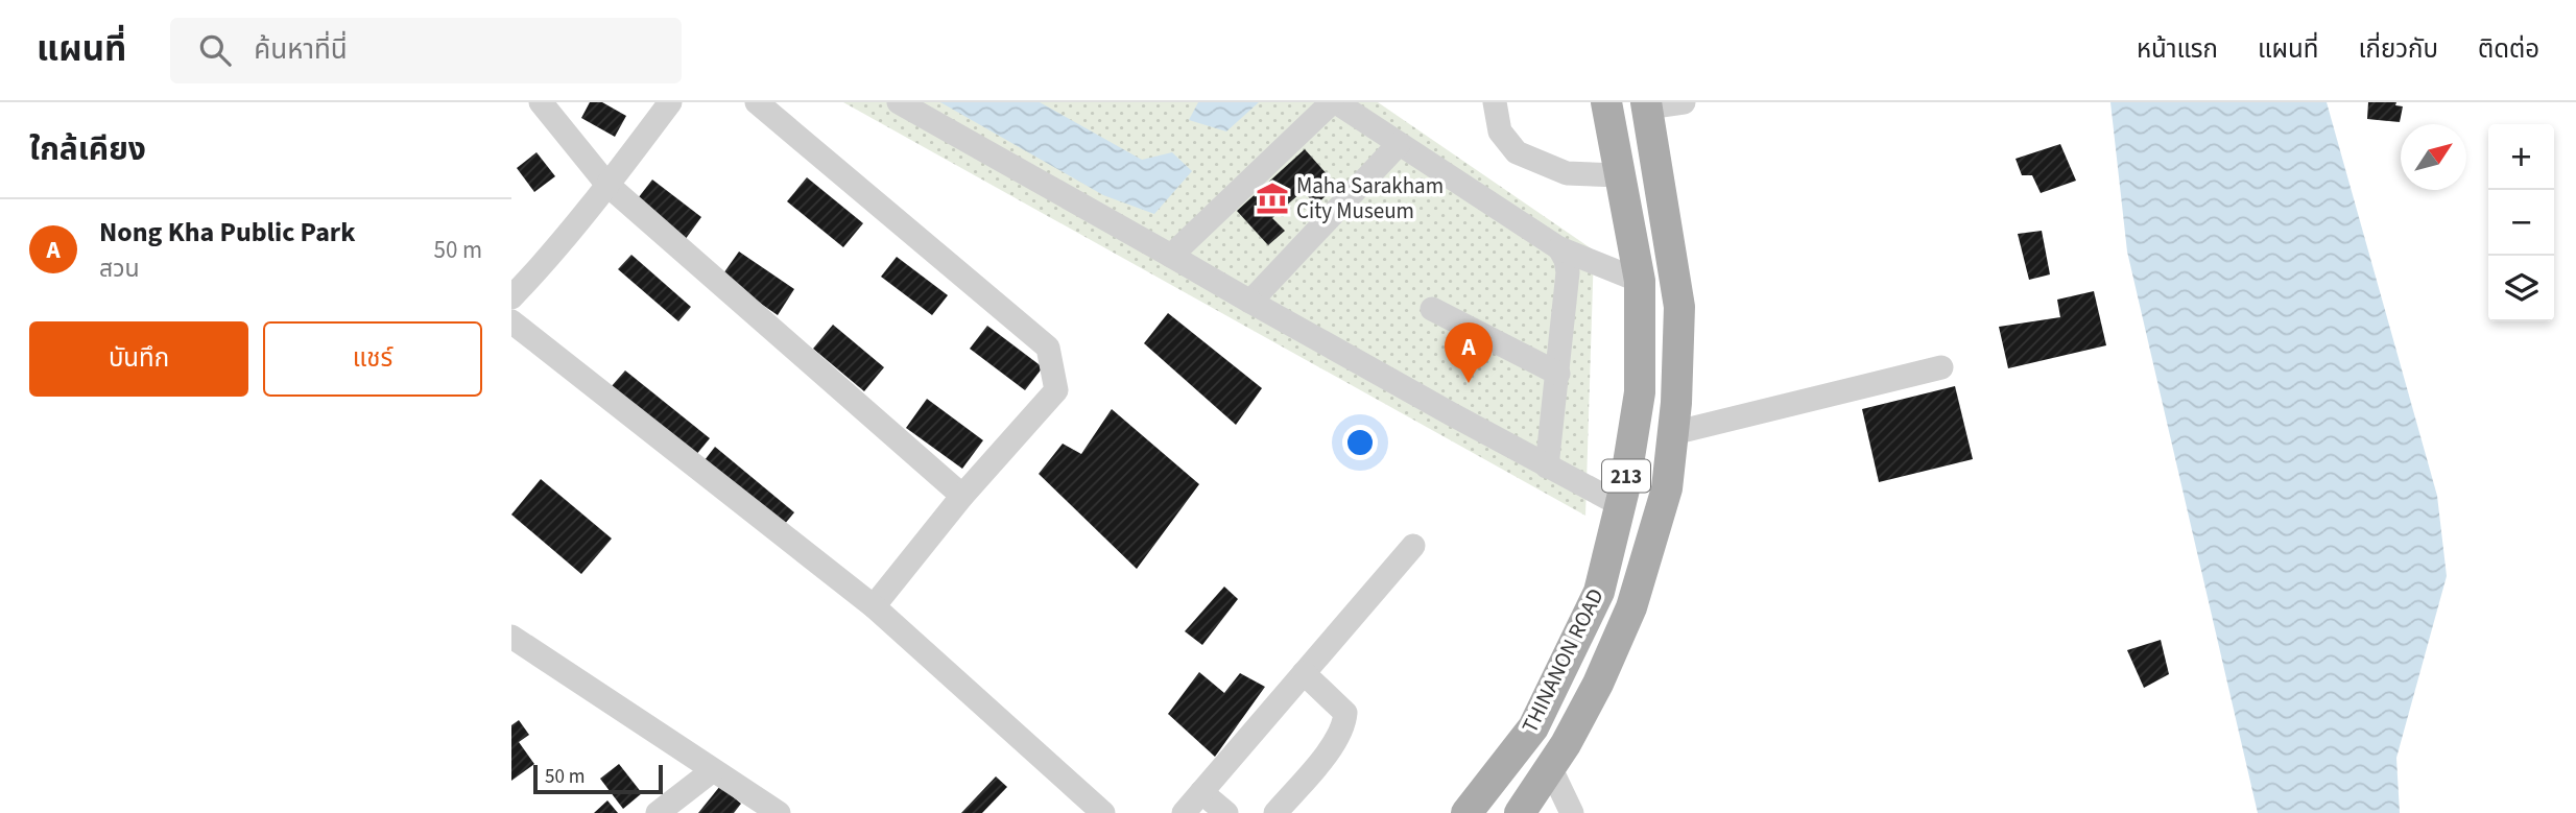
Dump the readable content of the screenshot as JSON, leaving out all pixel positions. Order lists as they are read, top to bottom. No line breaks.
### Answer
{"streets":{"main road":["213","THINANON ROAD"]},"places":{"museum":["Maha Sarakham City Museum"]},"scale_bar":"50 m","north":"top right","page":{"header":"แผนที่","search":"ค้นหาที่นี่","nav":["หน้าแรก","แผนที่","เกี่ยวกับ","ติดต่อ"],"heading":"ใกล้เคียง","map_buttons":["+","−"],"list":[{"mark":"A","name":"Nong Kha Public Park","note":"สวน","value":"50 m"}],"buttons":["บันทึก","แชร์"],"pins":"A","scale":"50 m"}}
